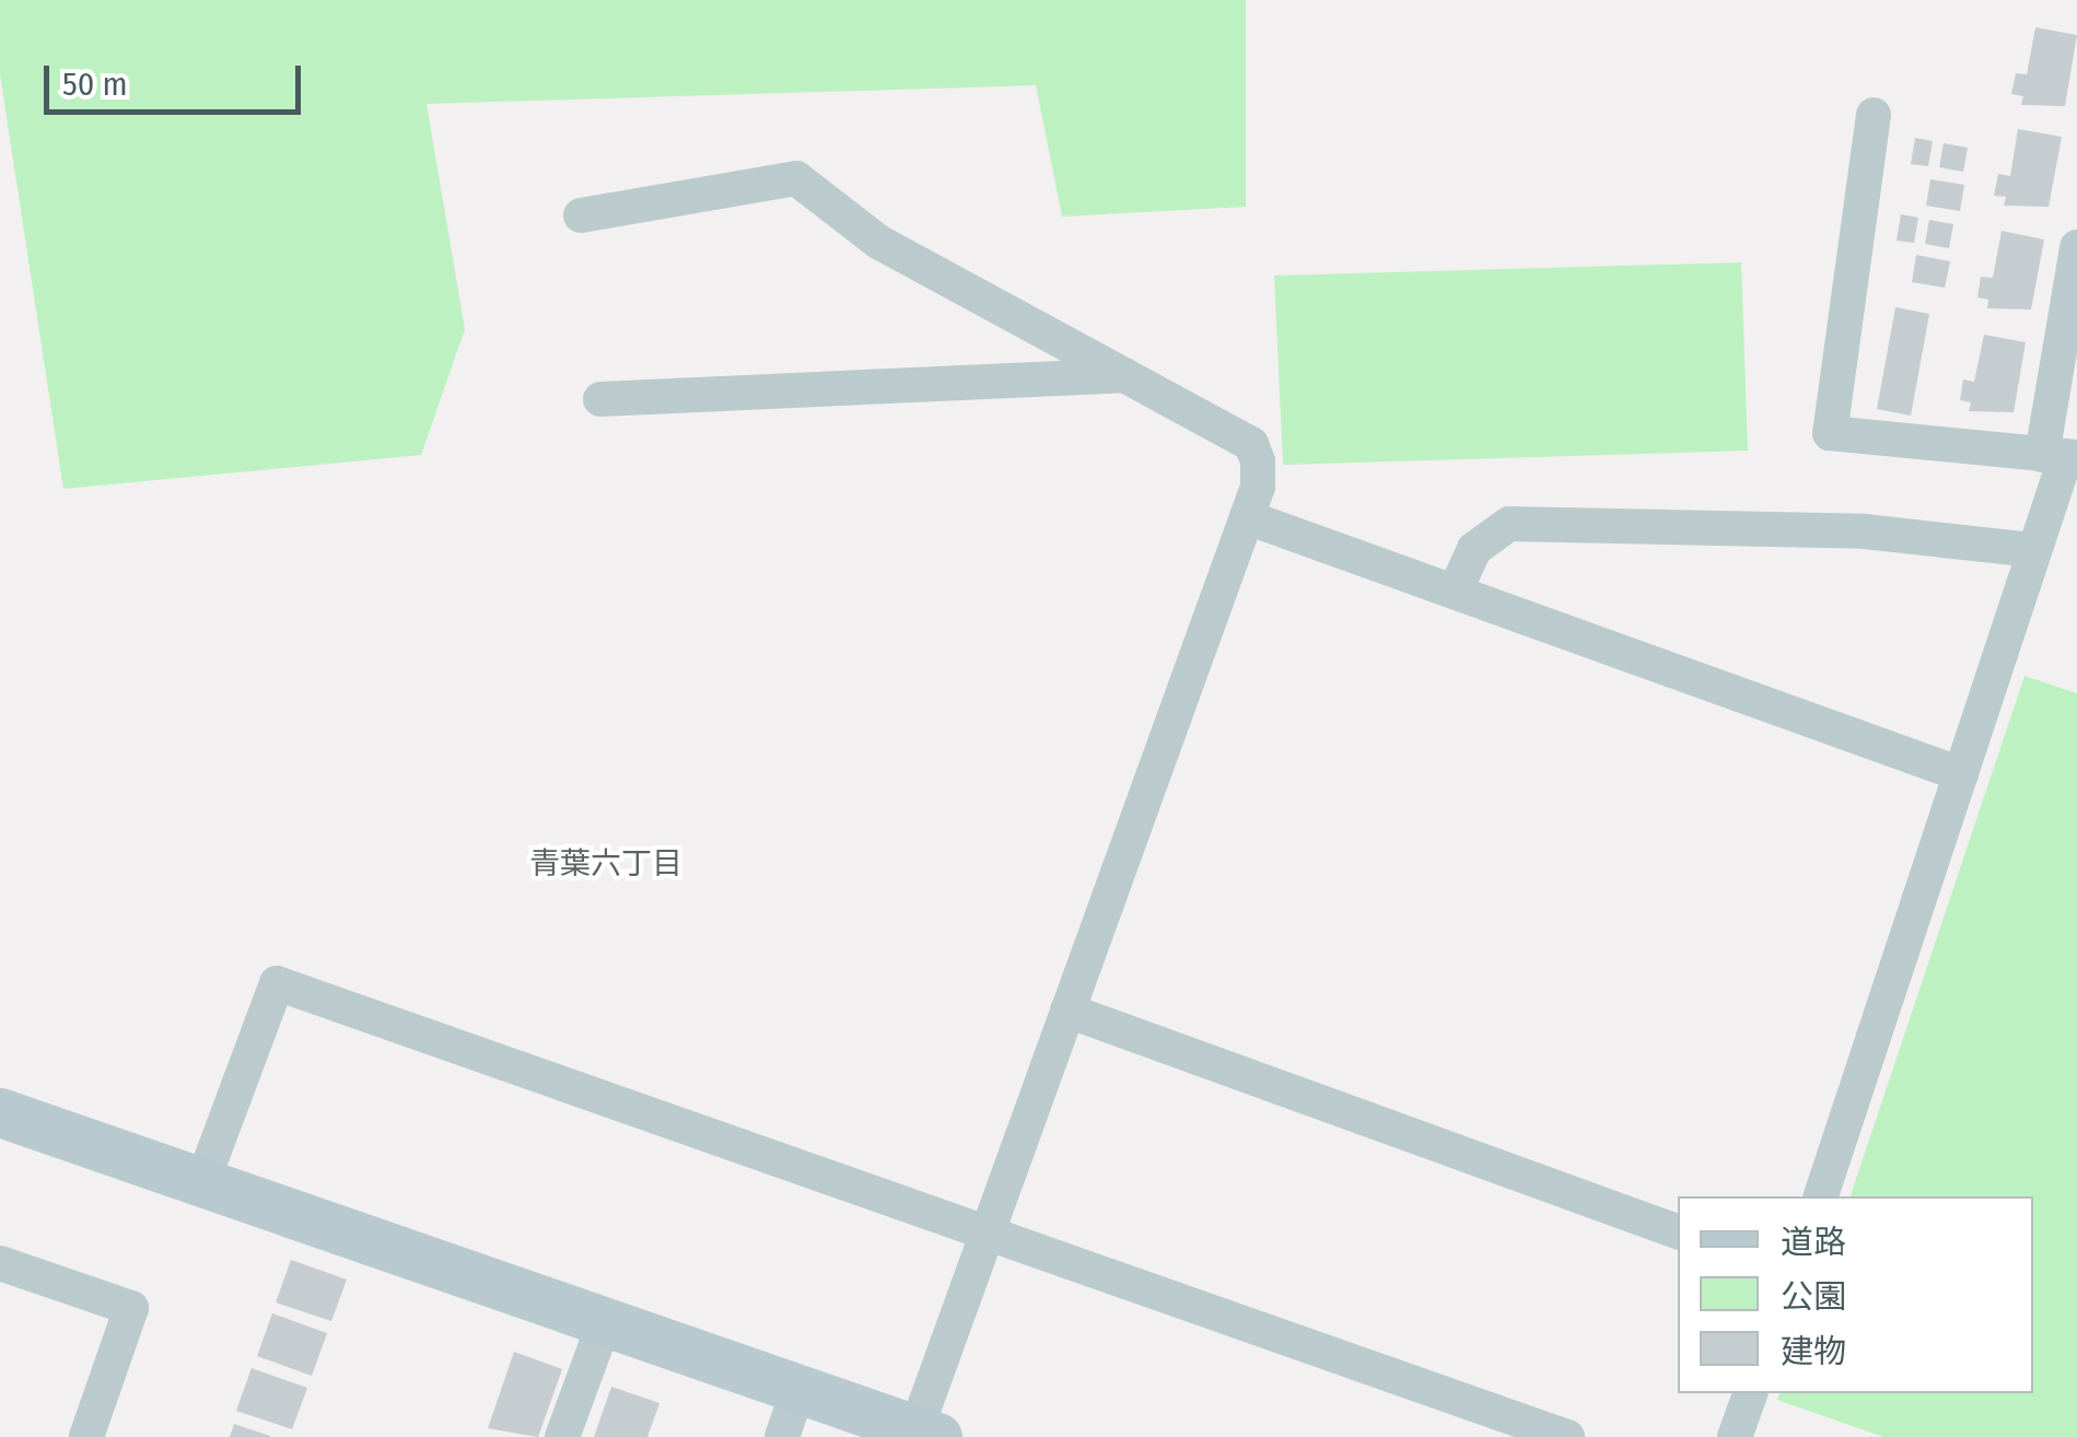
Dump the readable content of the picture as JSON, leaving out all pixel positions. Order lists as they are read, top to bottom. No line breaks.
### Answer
{"districts":["青葉六丁目"],"legend":["道路","公園","建物"],"scale_bar":"50 m"}
